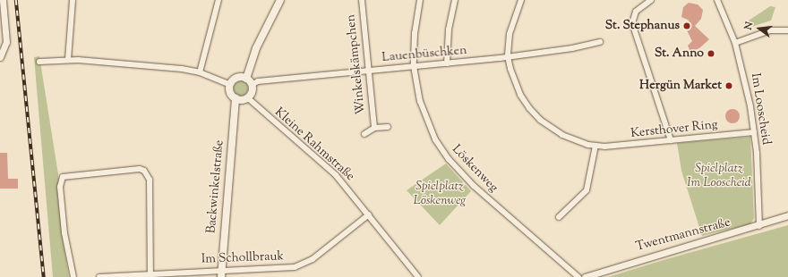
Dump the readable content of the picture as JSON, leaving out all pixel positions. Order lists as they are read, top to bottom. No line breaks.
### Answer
{"streets":{"main road":["Backwinkelstraße"],"street":["Lauenbüschken","Winkelskämpchen","Im Looscheid","Kersthover Ring","Kleine Rahmstraße","Löskenweg","Twentmannstraße","Im Schollbrauk"]},"crossings":[["Lauenbüschken","Winkelskämpchen"],["Lauenbüschken","Kersthover Ring"],["Lauenbüschken","Kleine Rahmstraße"],["Lauenbüschken","Löskenweg"],["Lauenbüschken","Backwinkelstraße"],["Im Looscheid","Kersthover Ring"],["Im Looscheid","Twentmannstraße"],["Kleine Rahmstraße","Backwinkelstraße"],["Kleine Rahmstraße","Im Schollbrauk"],["Backwinkelstraße","Im Schollbrauk"]],"parks":["Spielplatz Im Looscheid","Spielplatz Löskenweg"],"places":["St. Stephanus","St. Anno","Hergün Market"],"north":"left"}
